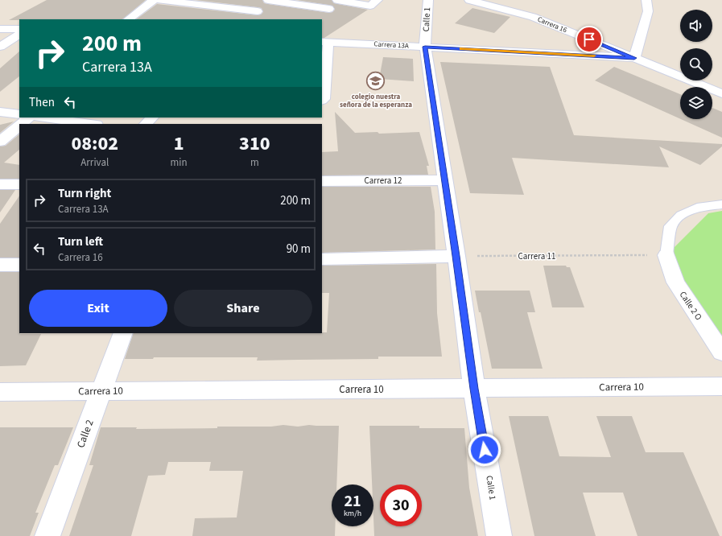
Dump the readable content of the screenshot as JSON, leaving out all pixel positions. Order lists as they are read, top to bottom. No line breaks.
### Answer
{"streets":{"street":["Calle 1","Carrera 16","Carrera 13A","Carrera 12","Calle 2 O","Carrera 10","Calle 2"],"path":["Carrera 11"]},"crossings":[["Calle 1","Carrera 13A"],["Calle 1","Carrera 12"],["Calle 1","Carrera 11"],["Calle 1","Carrera 10"],["Carrera 16","Carrera 13A"],["Carrera 11","Calle 2 O"],["Carrera 10","Calle 2"]],"places":{"school or university":["colegio nuestra señora de la esperanza"]},"page":{"turn":["200 m","Carrera 13A"],"then":"Then","eta":["08:02","Arrival","1","min","310","m"],"list":[{"name":"Turn right","note":"Carrera 13A","value":"200 m"},{"name":"Turn left","note":"Carrera 16","value":"90 m"}],"buttons":["Exit","Share"],"speed":"21 km/h","limit":"30"}}
